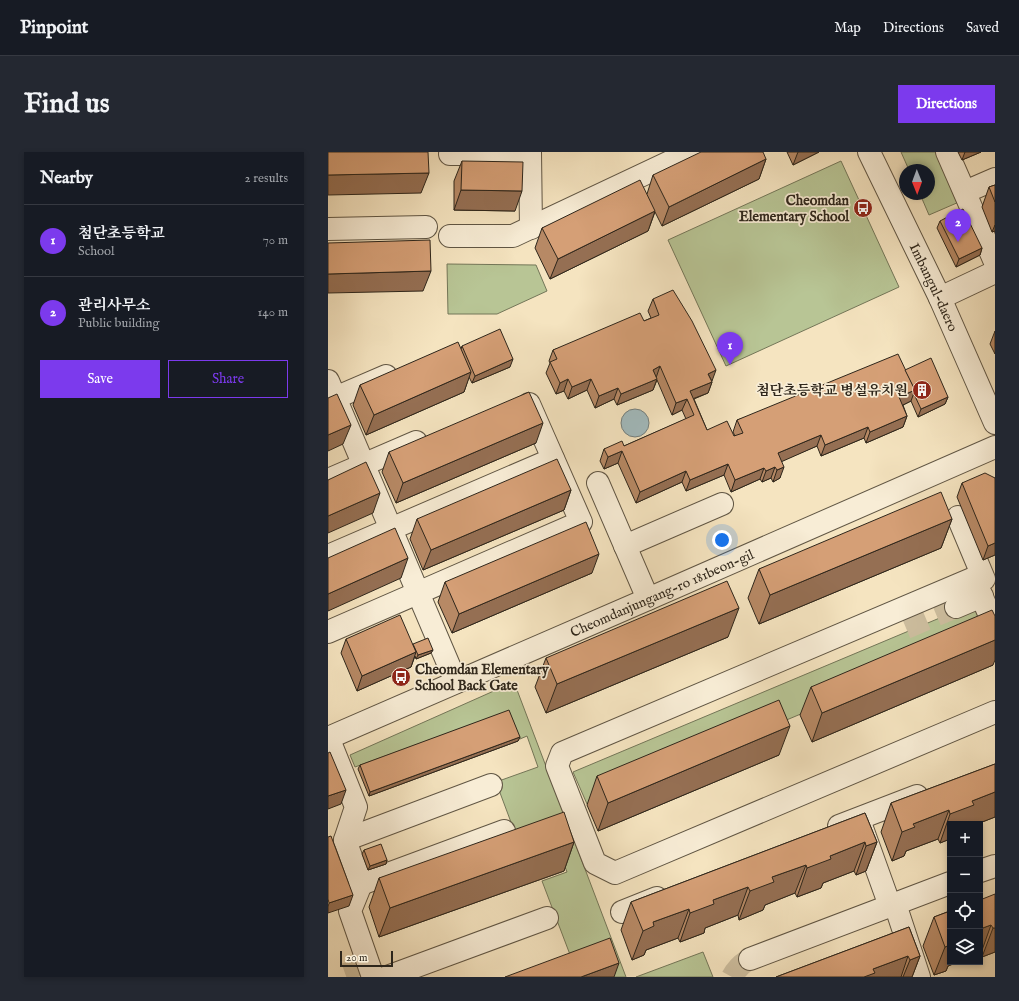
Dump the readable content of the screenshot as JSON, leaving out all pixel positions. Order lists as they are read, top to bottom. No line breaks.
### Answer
{"streets":{"street":["Imbangul-daero","Cheomdanjungang-ro 181beon-gil"]},"places":{"bus stop":["Cheomdan Elementary School","Cheomdan Elementary School Back Gate"],"building":["첨단초등학교 병설유치원"]},"scale_bar":"20 m","north":"bottom","page":{"header":"Pinpoint","nav":["Map","Directions","Saved"],"buttons":["Directions",["Save","Share"]],"title":"Find us","heading":["Nearby","2 results"],"list":[{"mark":"1","name":"첨단초등학교","note":"School","value":"70 m"},{"mark":"2","name":"관리사무소","note":"Public building","value":"140 m"}],"pins":["2","1"],"map_buttons":["+","−"],"scale":"20 m"}}
